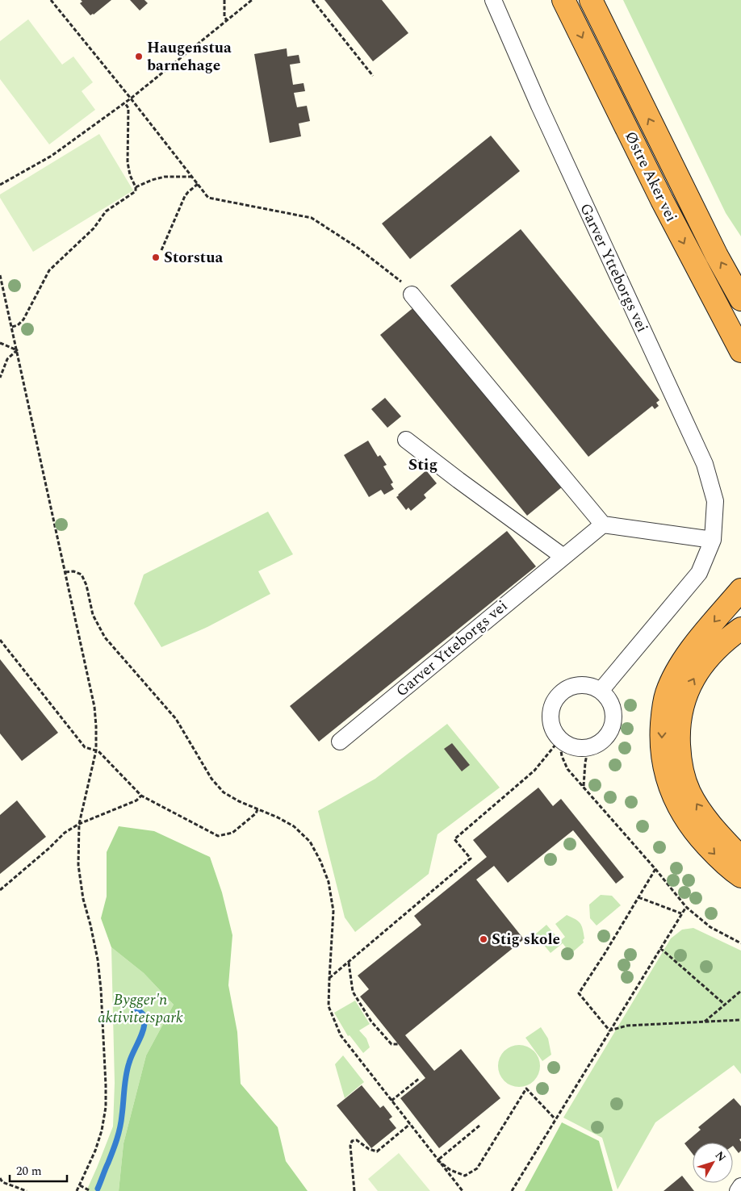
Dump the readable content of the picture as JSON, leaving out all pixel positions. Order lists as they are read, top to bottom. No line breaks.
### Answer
{"streets":{"highway":["Østre Aker vei"],"street":["Garver Ytteborgs vei"]},"districts":["Stig"],"parks":["Bygger'n aktivitetspark"],"places":["Haugenstua barnehage","Storstua","Stig skole"],"scale_bar":"20 m","north":"top right"}
